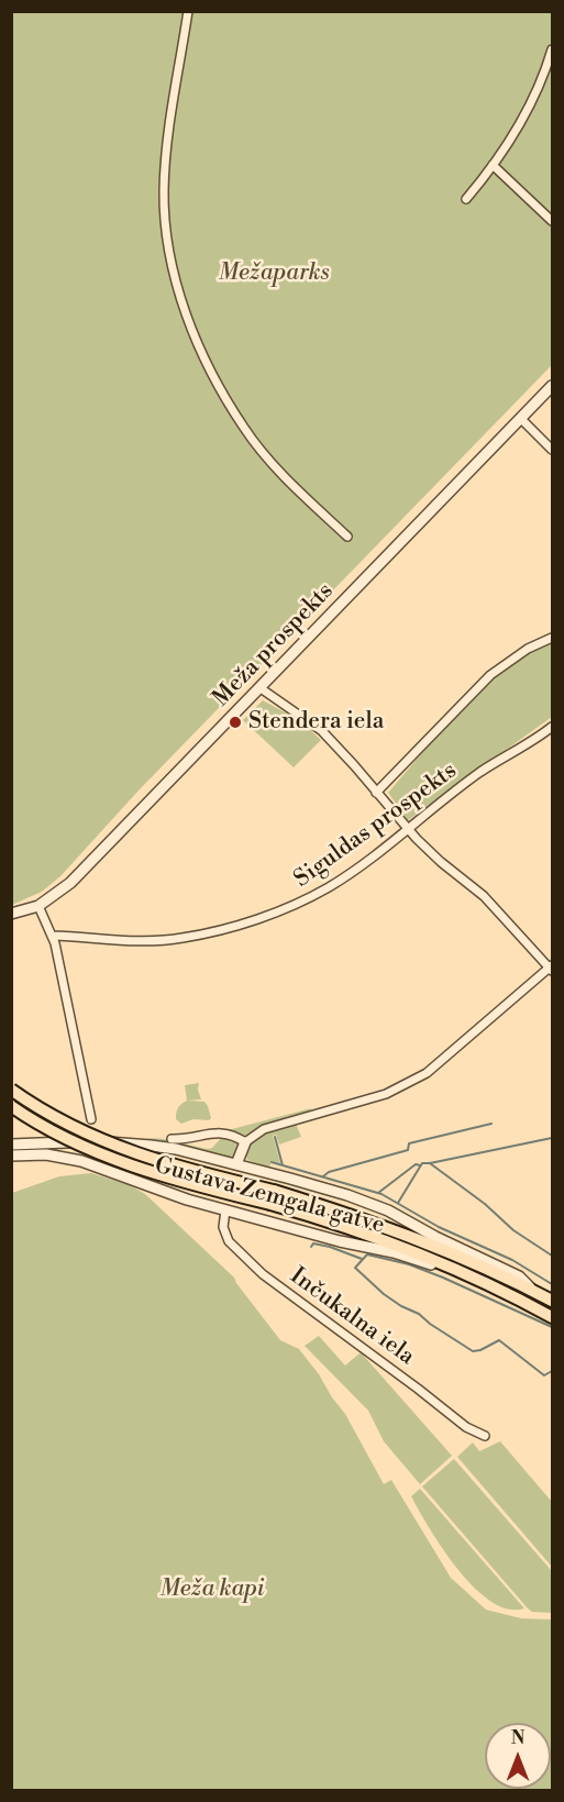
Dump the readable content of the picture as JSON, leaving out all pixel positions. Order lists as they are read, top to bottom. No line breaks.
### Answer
{"streets":{"main road":["Gustava Zemgala gatve"],"street":["Meža prospekts","Siguldas prospekts","Inčukalna iela"]},"crossings":[["Gustava Zemgala gatve","Inčukalna iela"]],"parks":["Mežaparks","Meža kapi"],"places":["Stendera iela"],"north":"top"}
